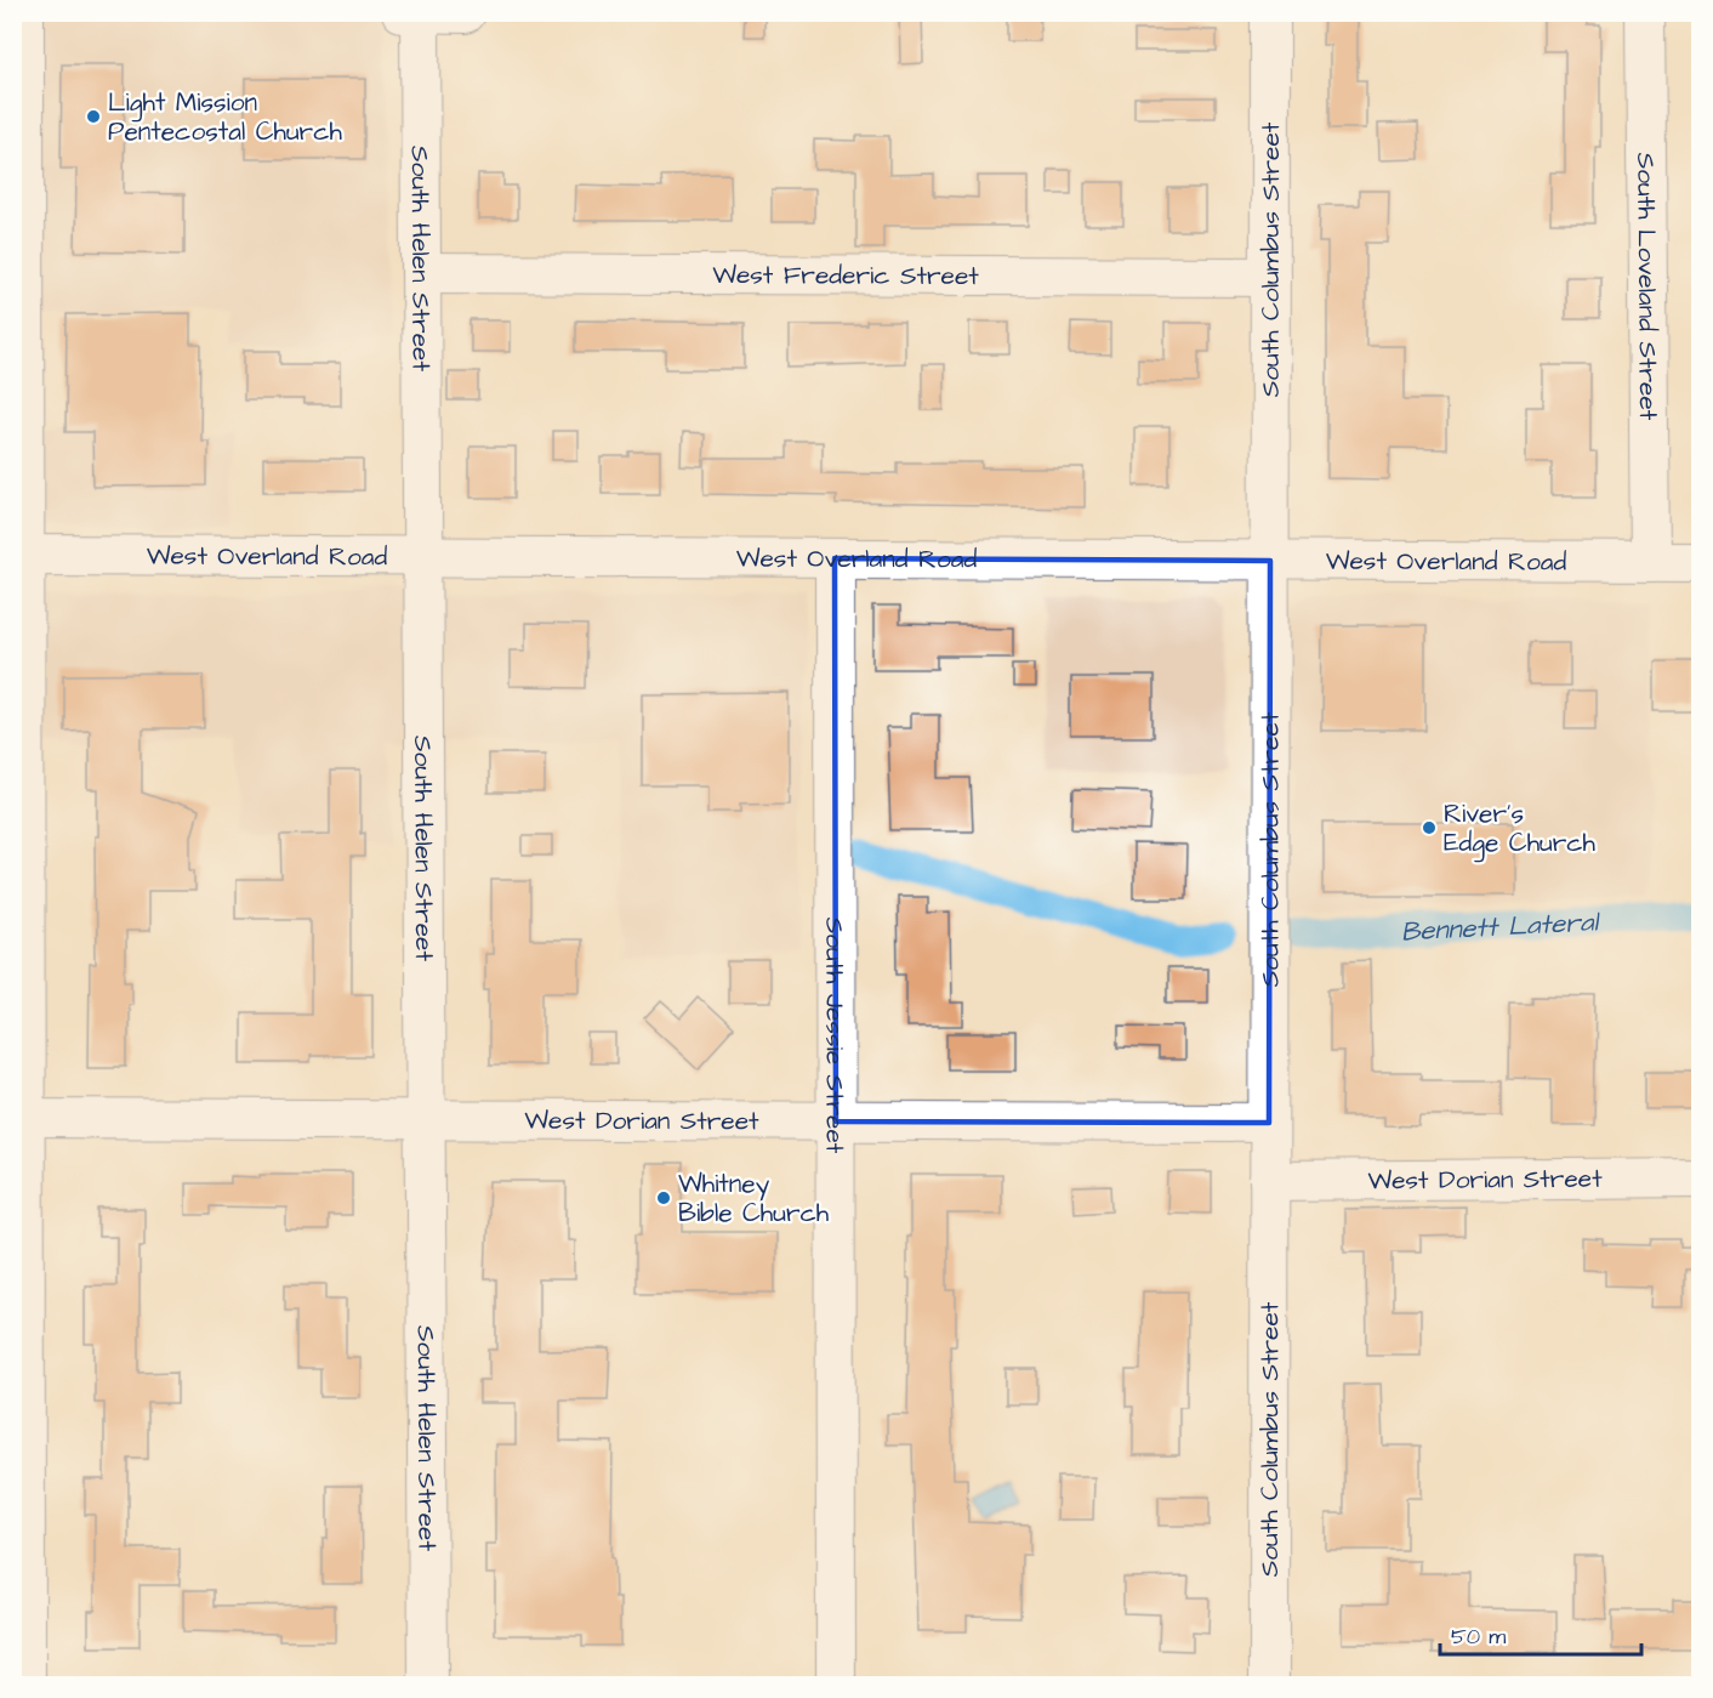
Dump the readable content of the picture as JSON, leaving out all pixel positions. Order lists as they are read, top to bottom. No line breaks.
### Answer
{"streets":{"street":["South Helen Street","South Columbus Street","West Frederic Street","South Loveland Street","West Overland Road","South Jessie Street","West Dorian Street"]},"crossings":[["South Helen Street","West Frederic Street"],["South Helen Street","West Overland Road"],["South Helen Street","West Dorian Street"],["South Columbus Street","West Frederic Street"],["South Columbus Street","West Overland Road"],["South Columbus Street","West Dorian Street"],["South Loveland Street","West Overland Road"],["West Overland Road","South Jessie Street"],["South Jessie Street","West Dorian Street"]],"water":["Bennett Lateral"],"places":["Light Mission Pentecostal Church","River's Edge Church","Whitney Bible Church"],"scale_bar":"50 m"}
